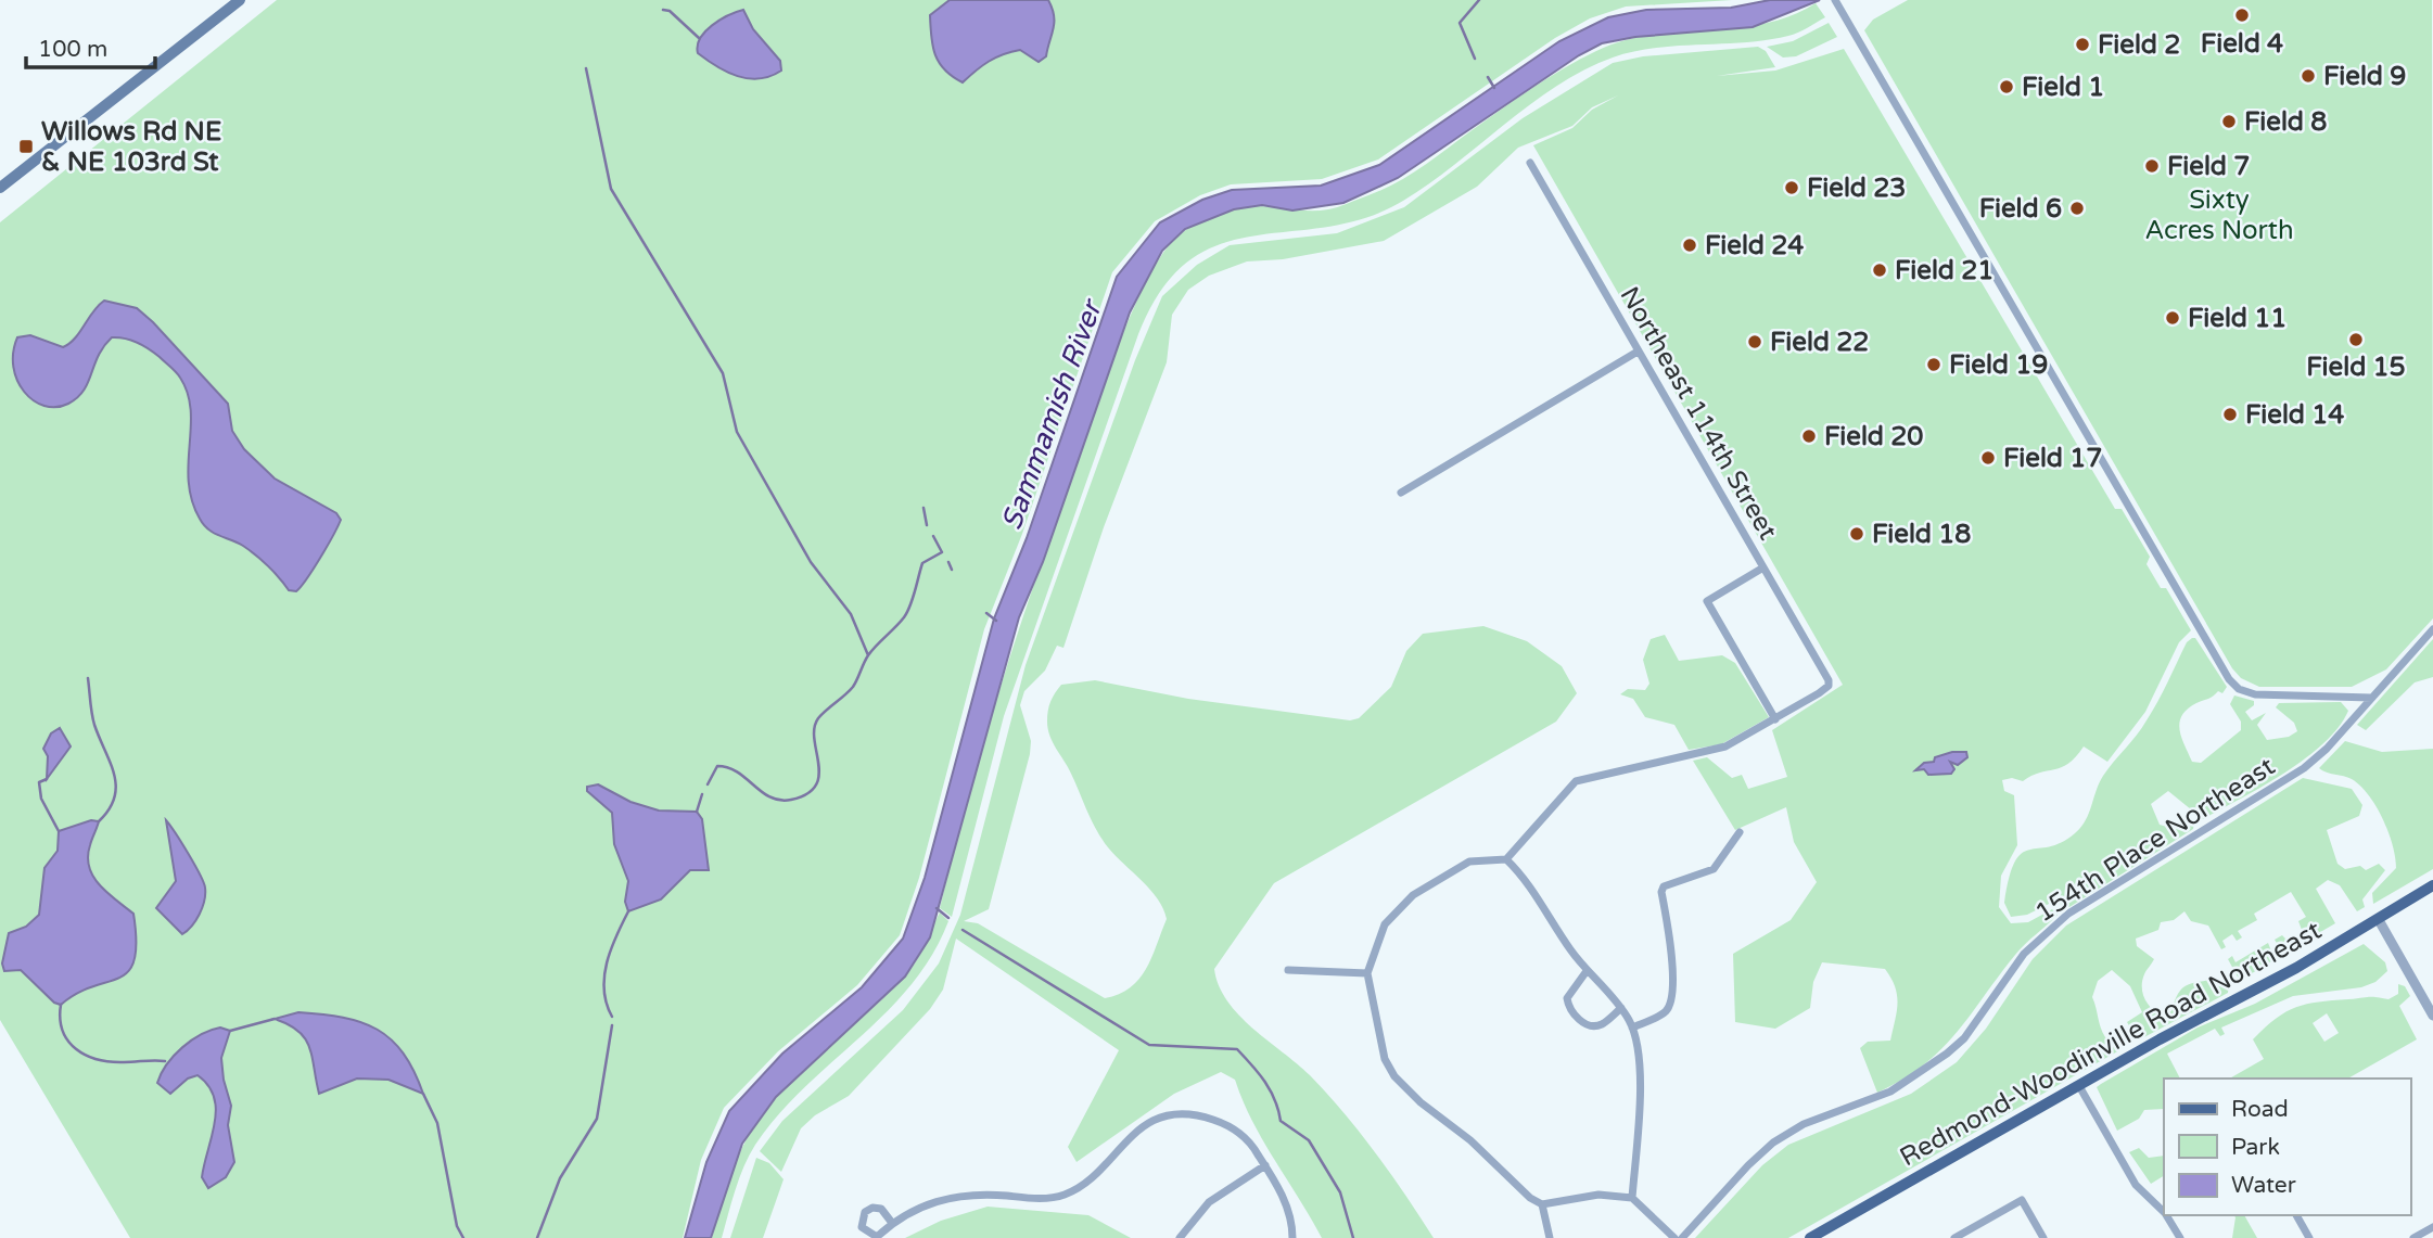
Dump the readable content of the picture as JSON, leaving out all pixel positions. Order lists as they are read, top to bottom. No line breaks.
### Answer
{"streets":{"main road":["Redmond-Woodinville Road Northeast"],"street":["Northeast 114th Street","154th Place Northeast"]},"water":["Sammamish River"],"parks":["Sixty Acres North"],"places":{"other":["Field 4","Field 2","Field 9","Field 1","Field 8","Field 7","Field 23","Field 6","Field 24","Field 21","Field 11","Field 15","Field 22","Field 19","Field 14","Field 20","Field 17","Field 18"],"transit":["Willows Rd NE & NE 103rd St"]},"legend":["Road","Park","Water"],"scale_bar":"100 m"}
